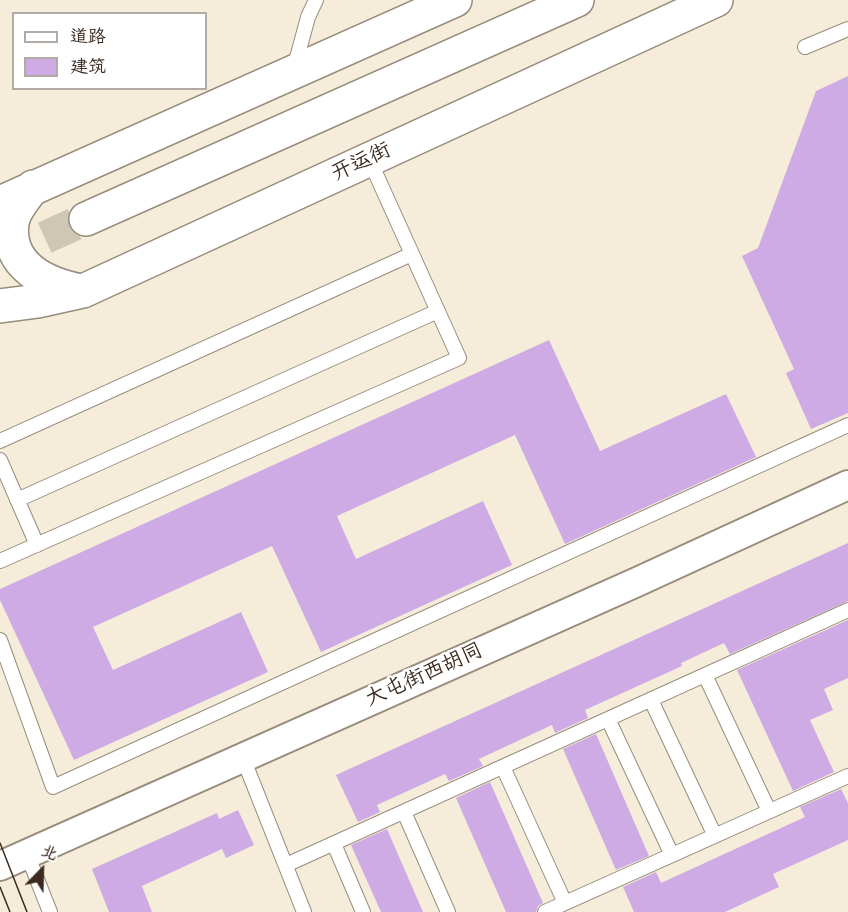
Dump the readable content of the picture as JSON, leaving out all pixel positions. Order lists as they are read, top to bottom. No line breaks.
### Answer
{"streets":{"main road":["开运街"],"street":["大屯街西胡同"]},"legend":["道路","建筑"],"north":"top right"}
